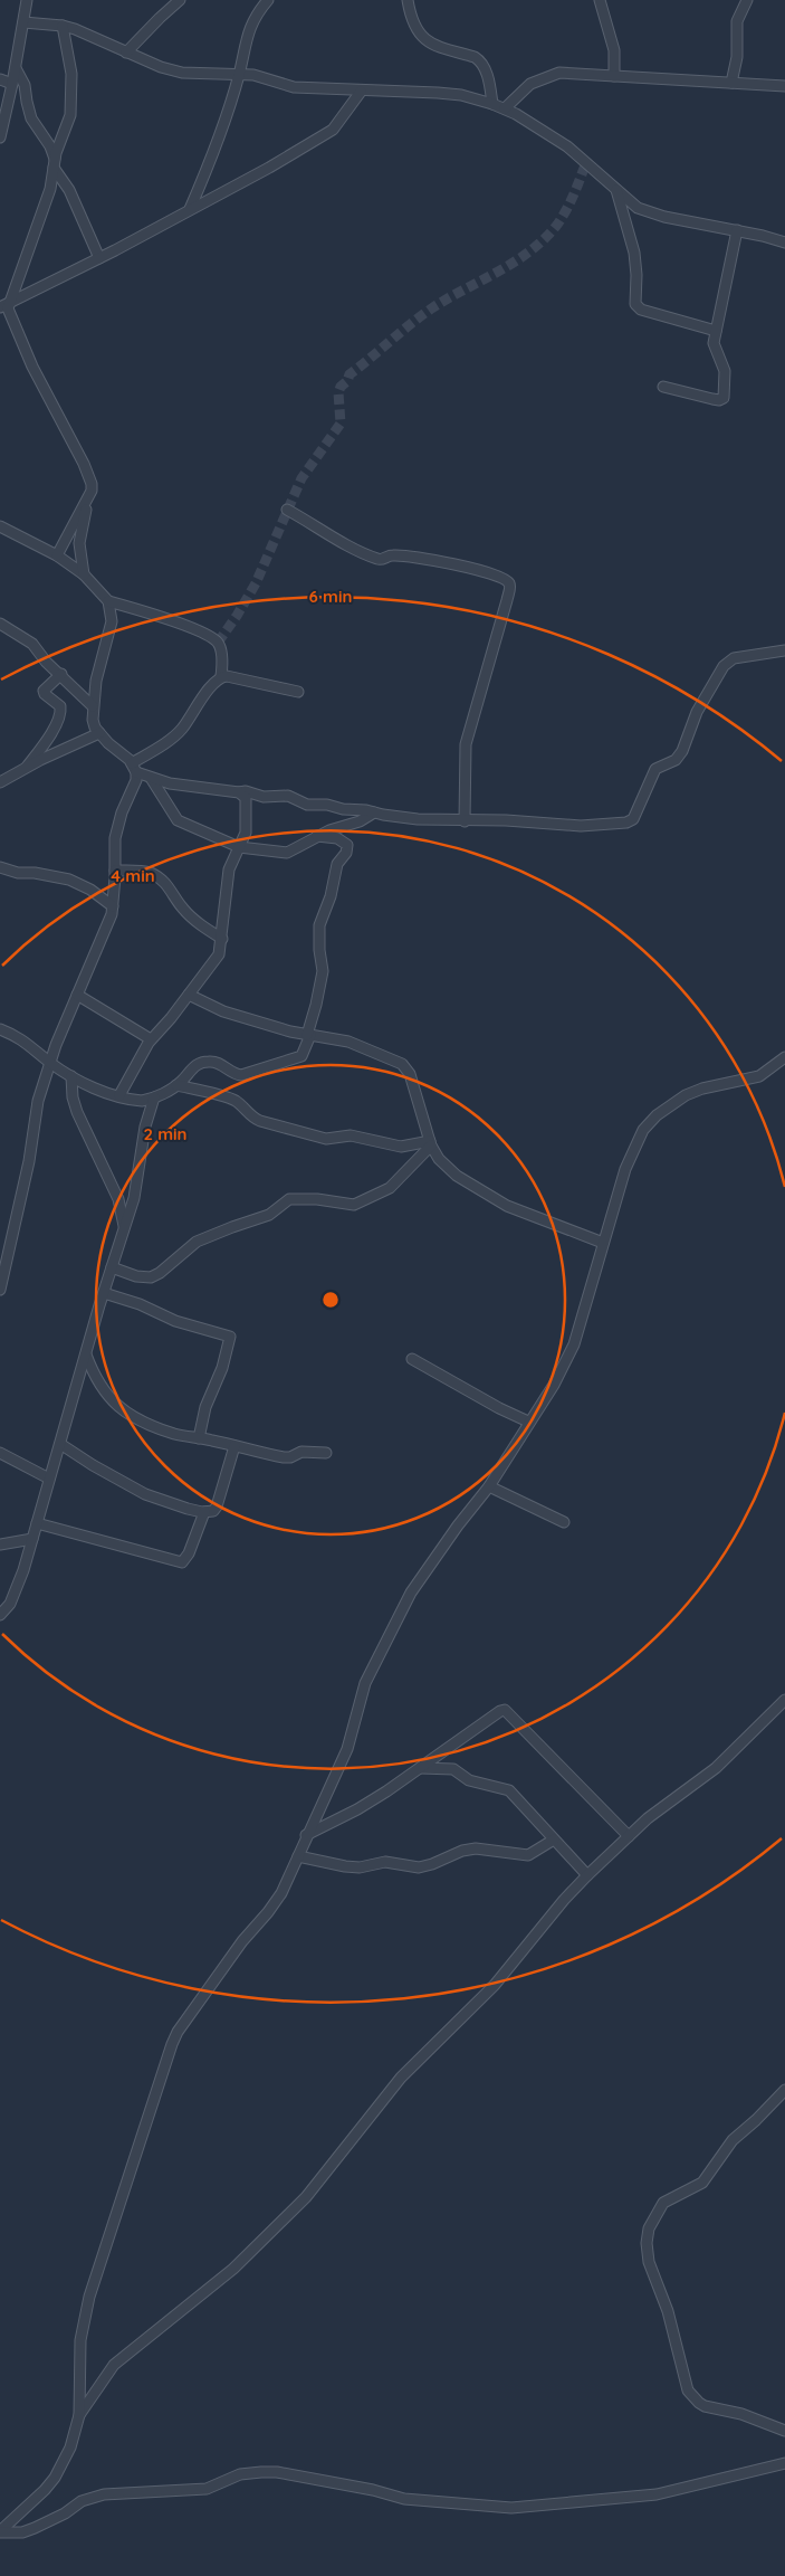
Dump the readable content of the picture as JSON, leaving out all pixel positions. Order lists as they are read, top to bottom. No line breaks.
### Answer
{"rings":["6 min","4 min","2 min"]}
